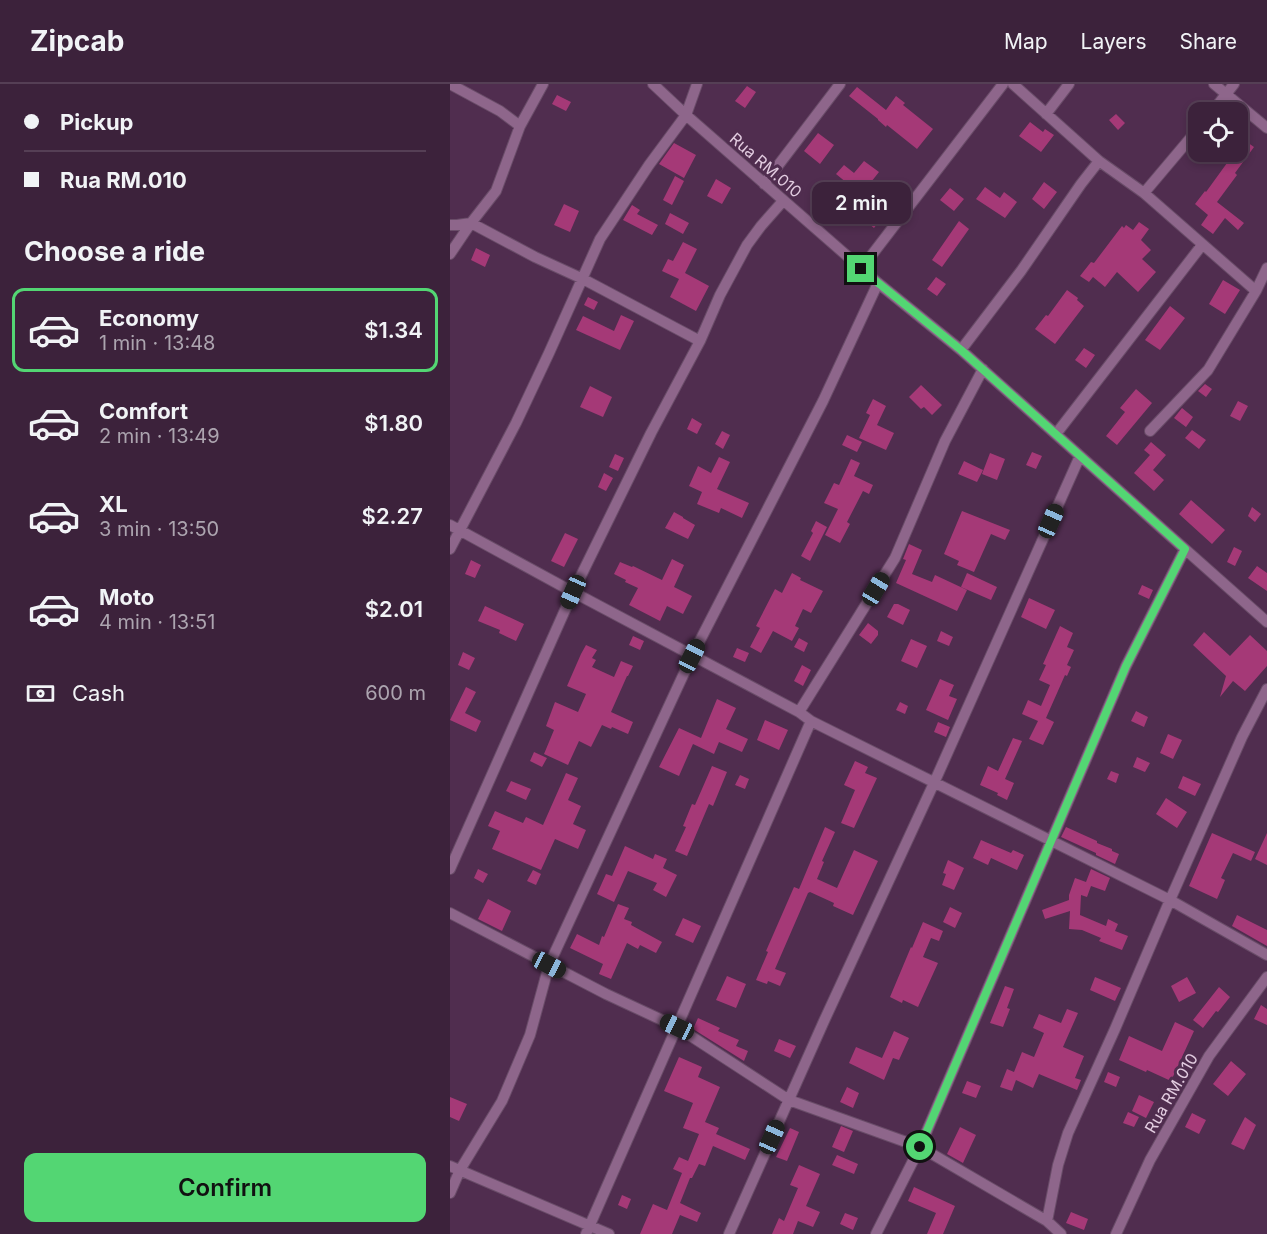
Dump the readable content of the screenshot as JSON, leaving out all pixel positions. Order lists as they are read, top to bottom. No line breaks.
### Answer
{"streets":{"street":["Rua RM.010"]},"page":{"header":"Zipcab","nav":["Map","Layers","Share"],"banner":["Pickup","Rua RM.010"],"bubble":"2 min","heading":"Choose a ride","list":[{"name":"Economy","note":"1 min · 13:48","value":"$1.34"},{"name":"Comfort","note":"2 min · 13:49","value":"$1.80"},{"name":"XL","note":"3 min · 13:50","value":"$2.27"},{"name":"Moto","note":"4 min · 13:51","value":"$2.01"}],"pay":["Cash","600 m"],"buttons":"Confirm"}}
